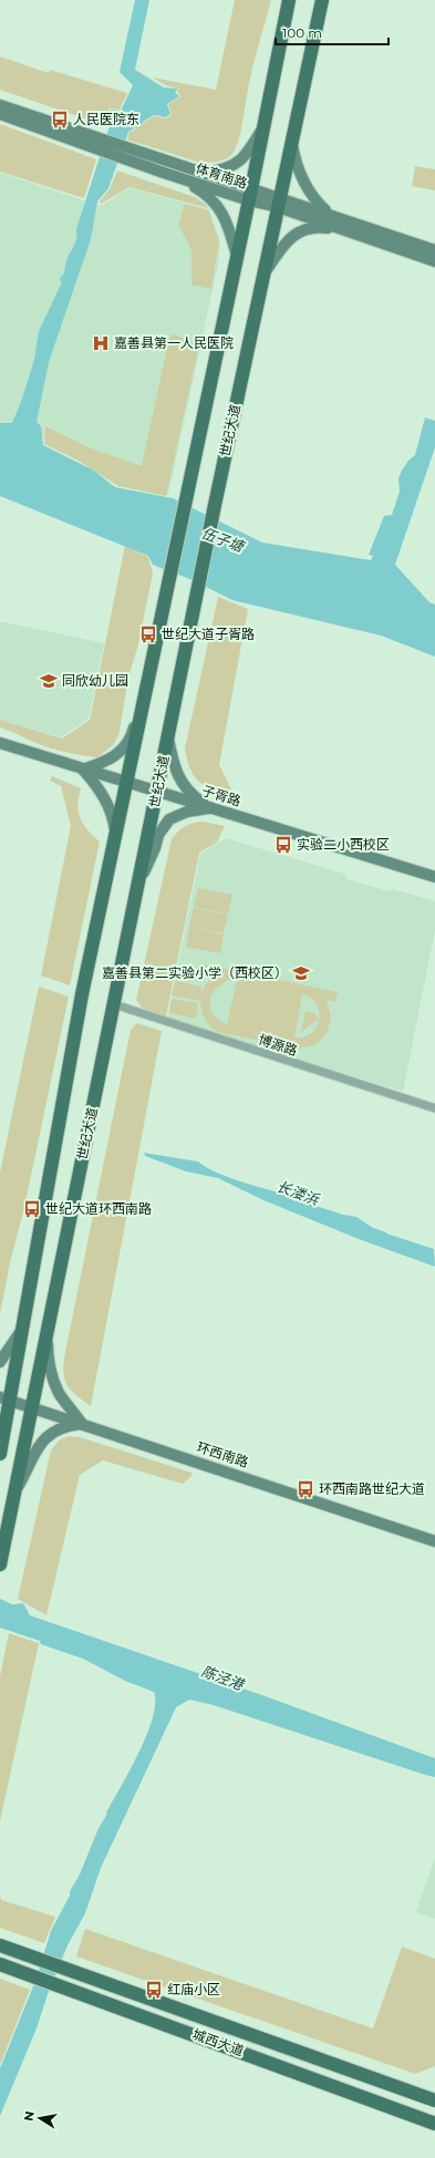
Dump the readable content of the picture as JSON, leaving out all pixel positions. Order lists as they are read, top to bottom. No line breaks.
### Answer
{"streets":{"main road":["世纪大道","城西大道"],"street":["体育南路","子胥路","博源路","环西南路"]},"crossings":[["体育南路","世纪大道"],["世纪大道","子胥路"],["世纪大道","博源路"],["世纪大道","环西南路"]],"water":["伍子塘","长溇浜","陈泾港"],"places":{"bus stop":["人民医院东","世纪大道子胥路","实验二小西校区","世纪大道环西南路","环西南路世纪大道","红庙小区"],"hospital":["嘉善县第一人民医院"],"school or university":["同欣幼儿园","嘉善县第二实验小学（西校区）"]},"scale_bar":"100 m","north":"left"}
